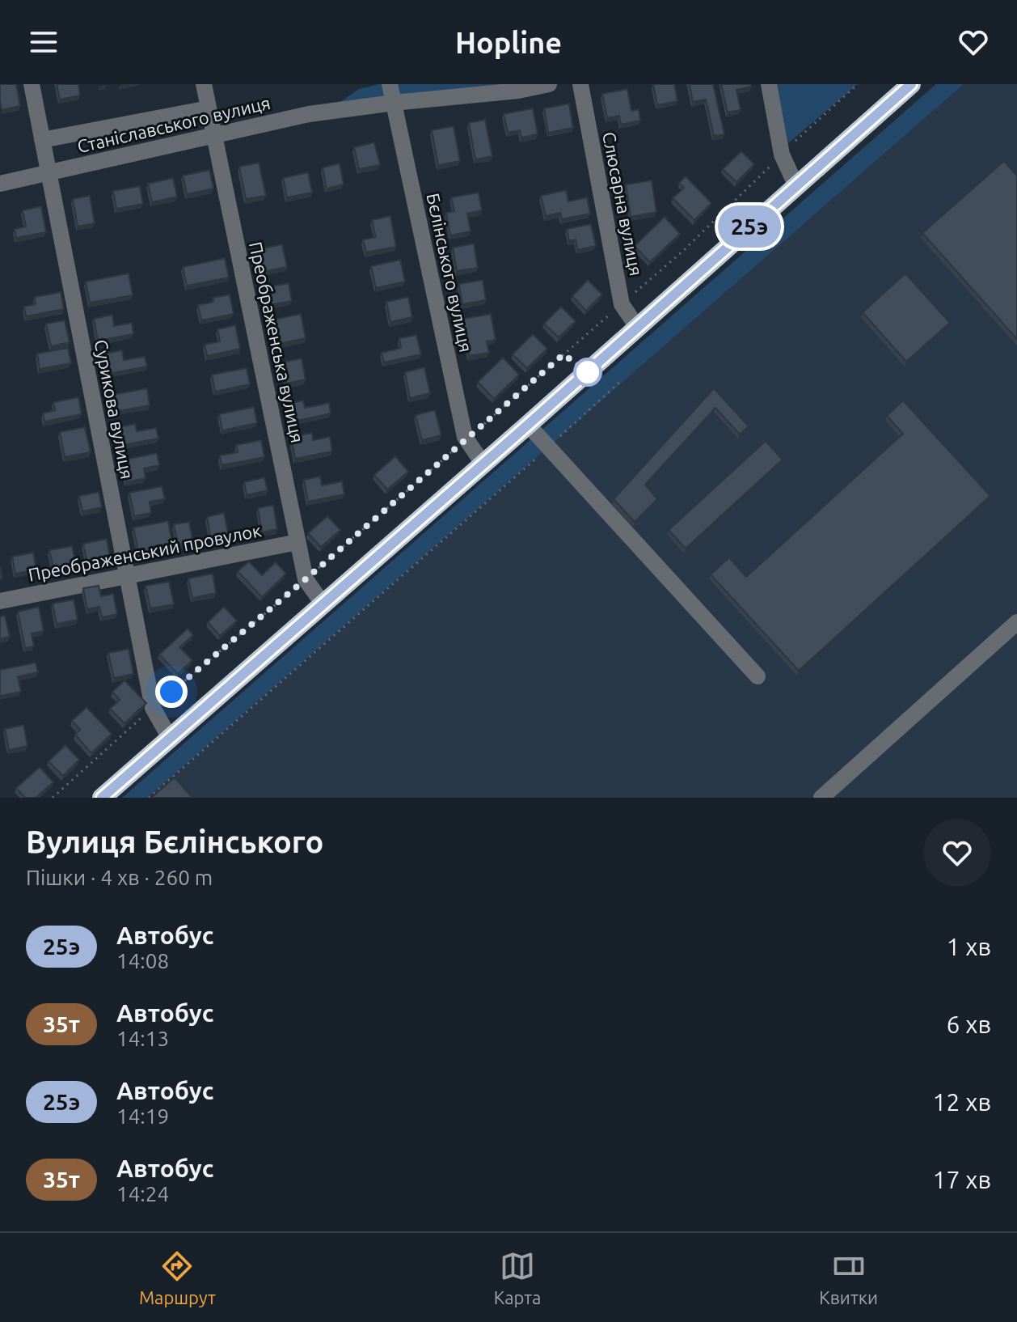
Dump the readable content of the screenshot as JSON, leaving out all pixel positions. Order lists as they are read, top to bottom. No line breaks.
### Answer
{"streets":{"street":["Станіславського вулиця","Слюсарна вулиця","Бєлінського вулиця","Преображенська вулиця","Сурикова вулиця","Преображенський провулок"]},"crossings":[["Станіславського вулиця","Бєлінського вулиця"],["Станіславського вулиця","Преображенська вулиця"],["Станіславського вулиця","Сурикова вулиця"],["Преображенська вулиця","Преображенський провулок"],["Сурикова вулиця","Преображенський провулок"]],"lines":["bus line 25э"],"page":{"header":"Hopline","on_map":"25э","heading":["Вулиця Бєлінського","Пішки · 4 хв · 260 m"],"list":[{"mark":"25э","name":"Автобус","note":"14:08","value":"1 хв"},{"mark":"35т","name":"Автобус","note":"14:13","value":"6 хв"},{"mark":"25э","name":"Автобус","note":"14:19","value":"12 хв"},{"mark":"35т","name":"Автобус","note":"14:24","value":"17 хв"}],"tabs":["Маршрут","Карта","Квитки"]}}
